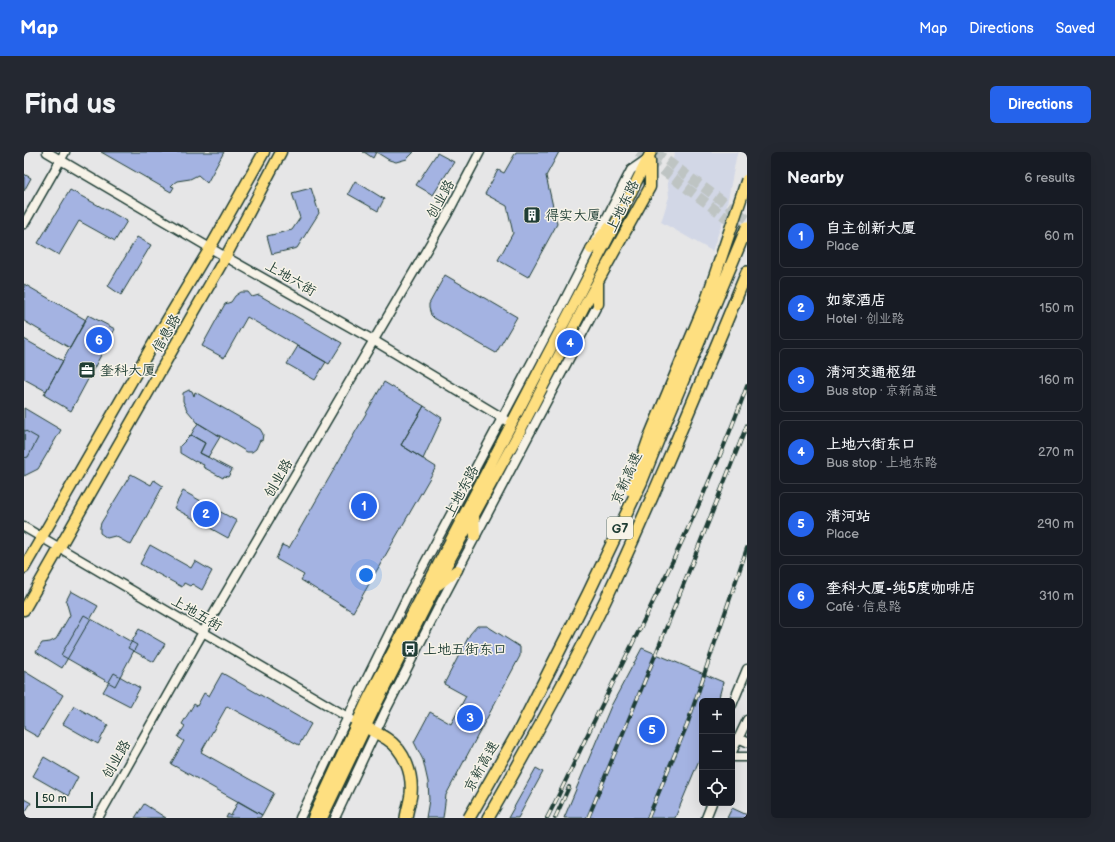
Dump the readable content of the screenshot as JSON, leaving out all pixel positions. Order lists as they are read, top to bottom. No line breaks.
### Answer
{"streets":{"highway":["京新高速","G7"],"main road":["上地东路","信息路"],"street":["创业路","上地六街","上地五街"]},"crossings":[["创业路","上地六街"],["创业路","上地五街"],["上地东路","上地六街"],["上地东路","上地五街"],["上地六街","信息路"],["信息路","上地五街"]],"places":{"building":["得实大厦"],"office":["奎科大厦"],"bus stop":["上地五街东口"]},"scale_bar":"50 m","page":{"header":"Map","nav":["Map","Directions","Saved"],"buttons":"Directions","title":"Find us","heading":["Nearby","6 results"],"list":[{"mark":"1","name":"自主创新大厦","note":"Place","value":"60 m"},{"mark":"2","name":"如家酒店","note":"Hotel · 创业路","value":"150 m"},{"mark":"3","name":"清河交通枢纽","note":"Bus stop · 京新高速","value":"160 m"},{"mark":"4","name":"上地六街东口","note":"Bus stop · 上地东路","value":"270 m"},{"mark":"5","name":"清河站","note":"Place","value":"290 m"},{"mark":"6","name":"奎科大厦-纯5度咖啡店","note":"Café · 信息路","value":"310 m"}],"pins":["6","4","1","2","3","5"],"map_buttons":["+","−"],"scale":"50 m"}}
